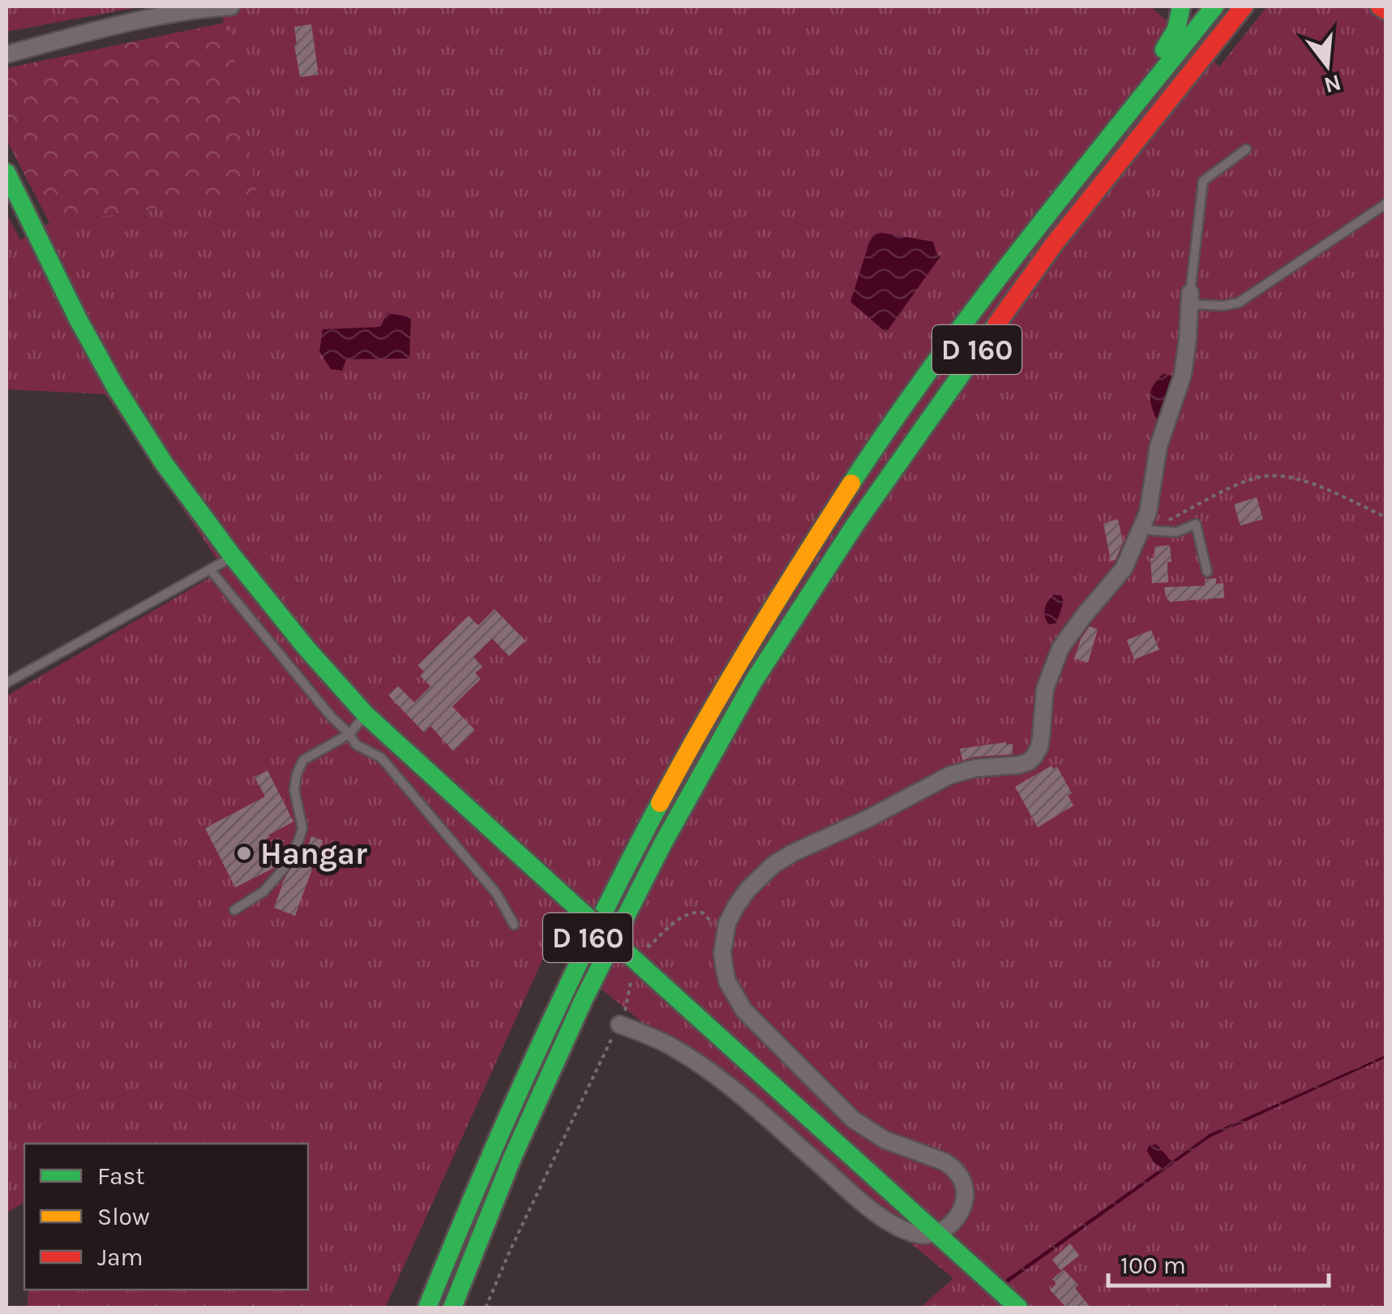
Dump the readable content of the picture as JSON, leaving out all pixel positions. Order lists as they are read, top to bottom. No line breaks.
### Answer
{"streets":{"main road":["D 160"]},"places":["Hangar"],"legend":["Fast","Slow","Jam"],"scale_bar":"100 m","north":"bottom"}
